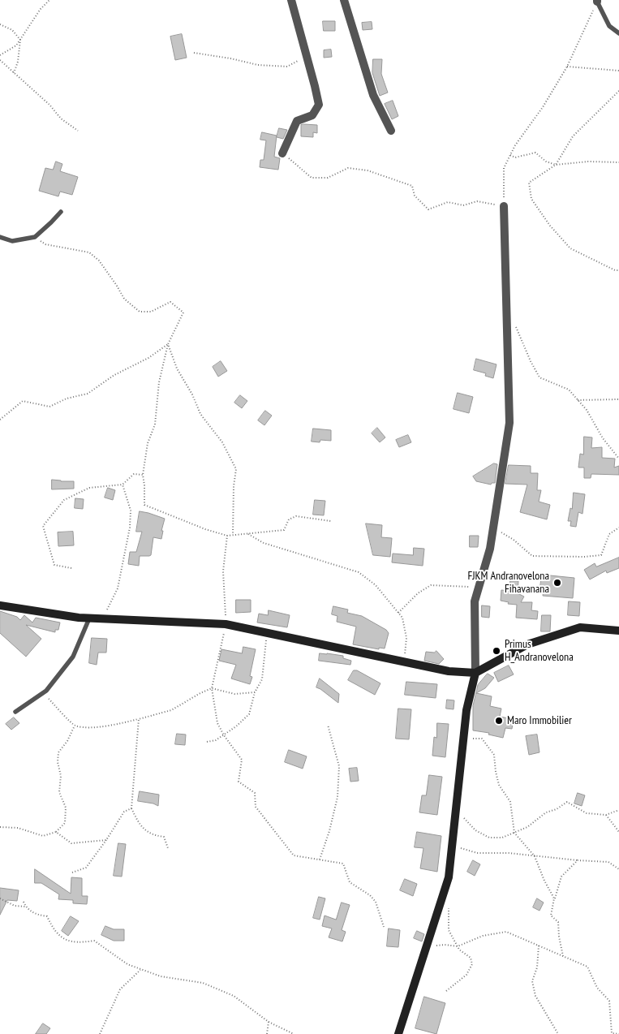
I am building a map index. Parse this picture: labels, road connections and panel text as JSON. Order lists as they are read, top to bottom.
{
  "places": ["FJKM Andranovelona Fihavanana", "Primus H_Andranovelona", "Maro Immobilier"]
}
